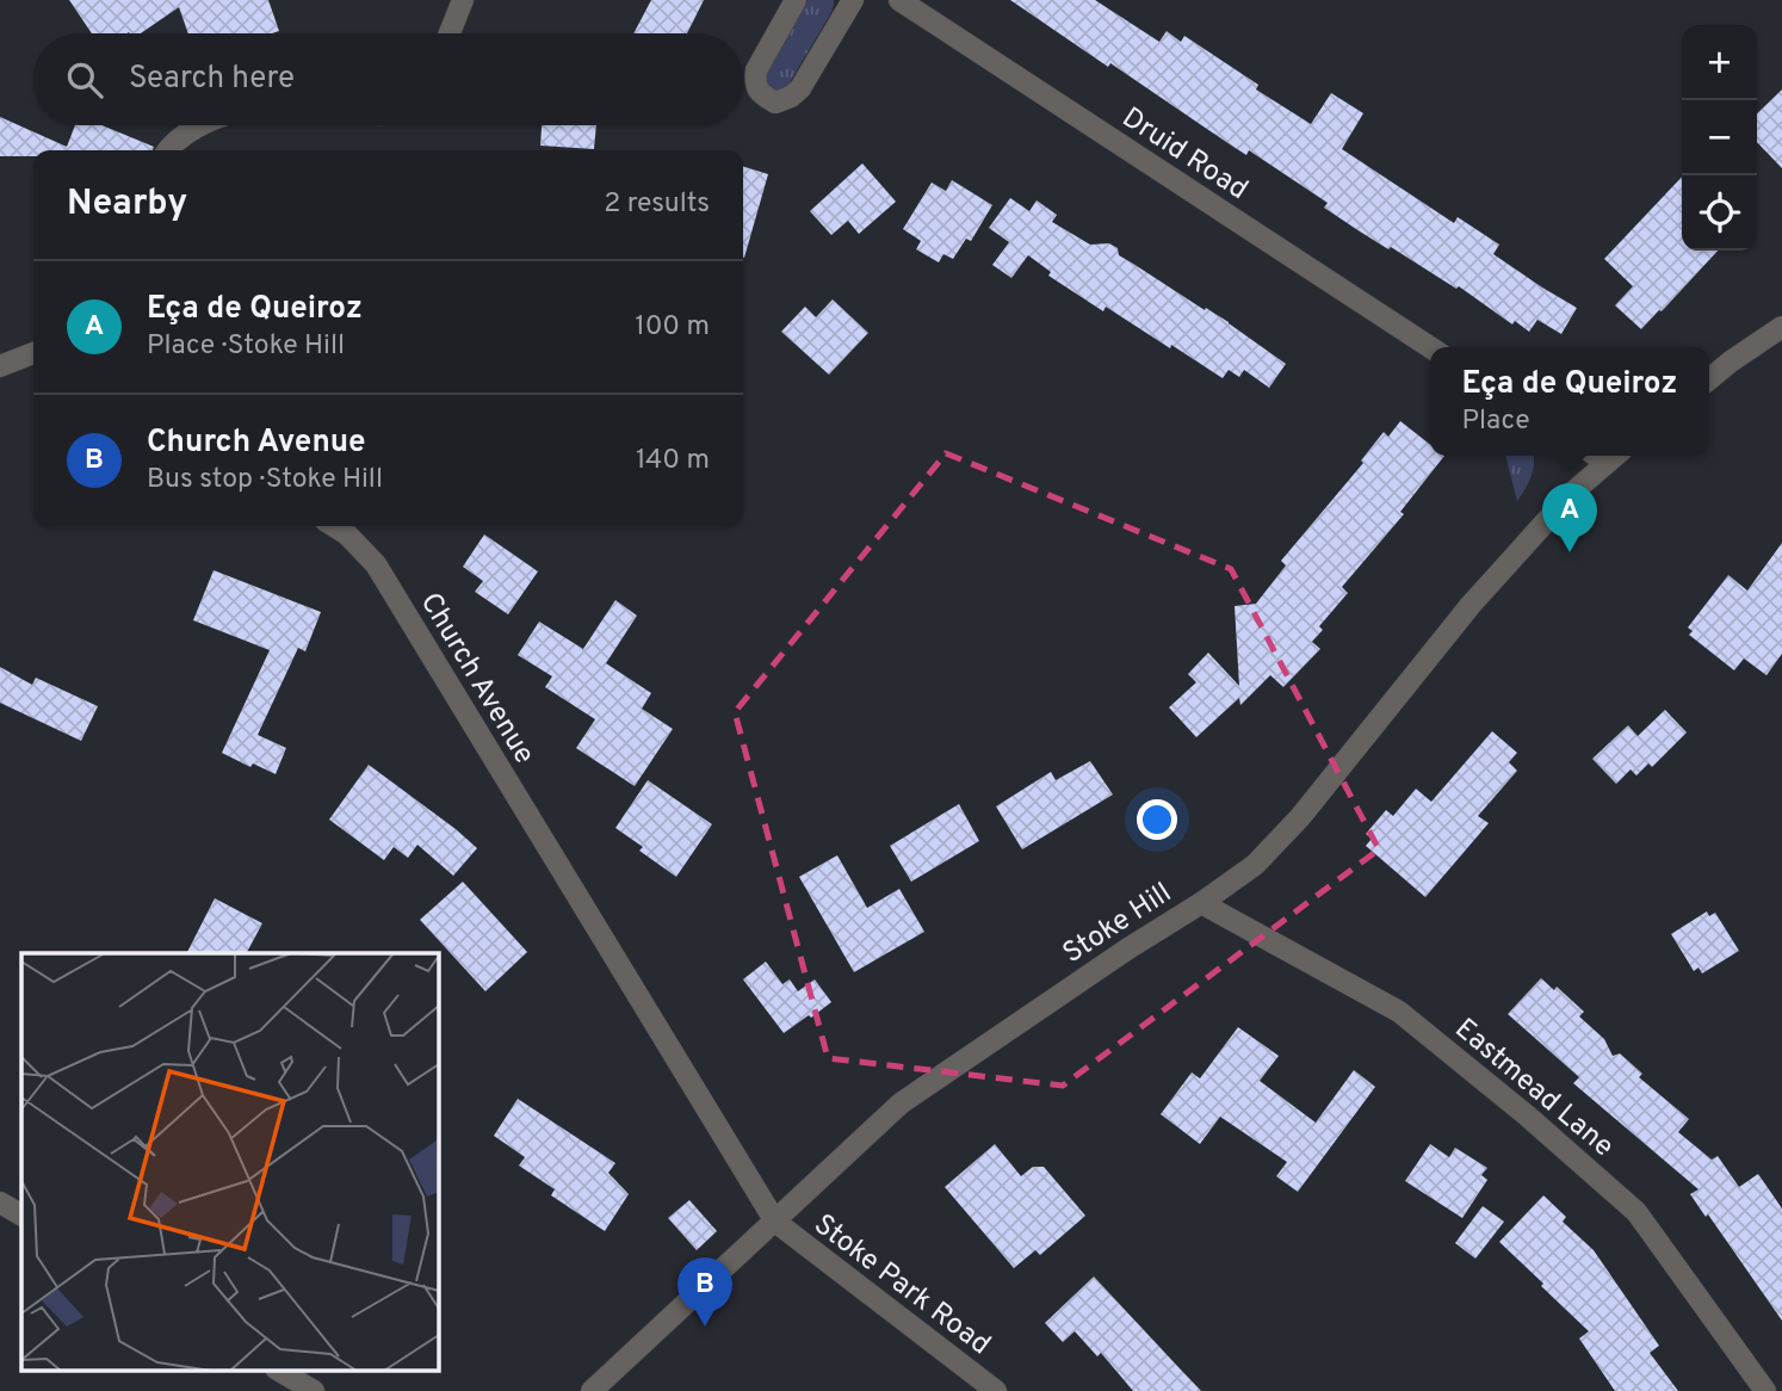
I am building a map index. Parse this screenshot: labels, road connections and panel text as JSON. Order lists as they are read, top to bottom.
{
  "streets": {
    "street": [
      "Druid Road",
      "Church Avenue",
      "Stoke Hill",
      "Eastmead Lane",
      "Stoke Park Road"
    ]
  },
  "crossings": [
    ["Church Avenue", "Stoke Hill"],
    ["Church Avenue", "Stoke Park Road"],
    ["Stoke Hill", "Eastmead Lane"],
    ["Stoke Hill", "Stoke Park Road"]
  ],
  "page": {
    "map_buttons": ["+", "−"],
    "search": "Search here",
    "heading": ["Nearby", "2 results"],
    "list": [
      {
        "mark": "A",
        "name": "Eça de Queiroz",
        "note": "Place · Stoke Hill",
        "value": "100 m"
      },
      {
        "mark": "B",
        "name": "Church Avenue",
        "note": "Bus stop · Stoke Hill",
        "value": "140 m"
      }
    ],
    "popup": ["Eça de Queiroz", "Place"],
    "pins": ["A", "B"]
  }
}
